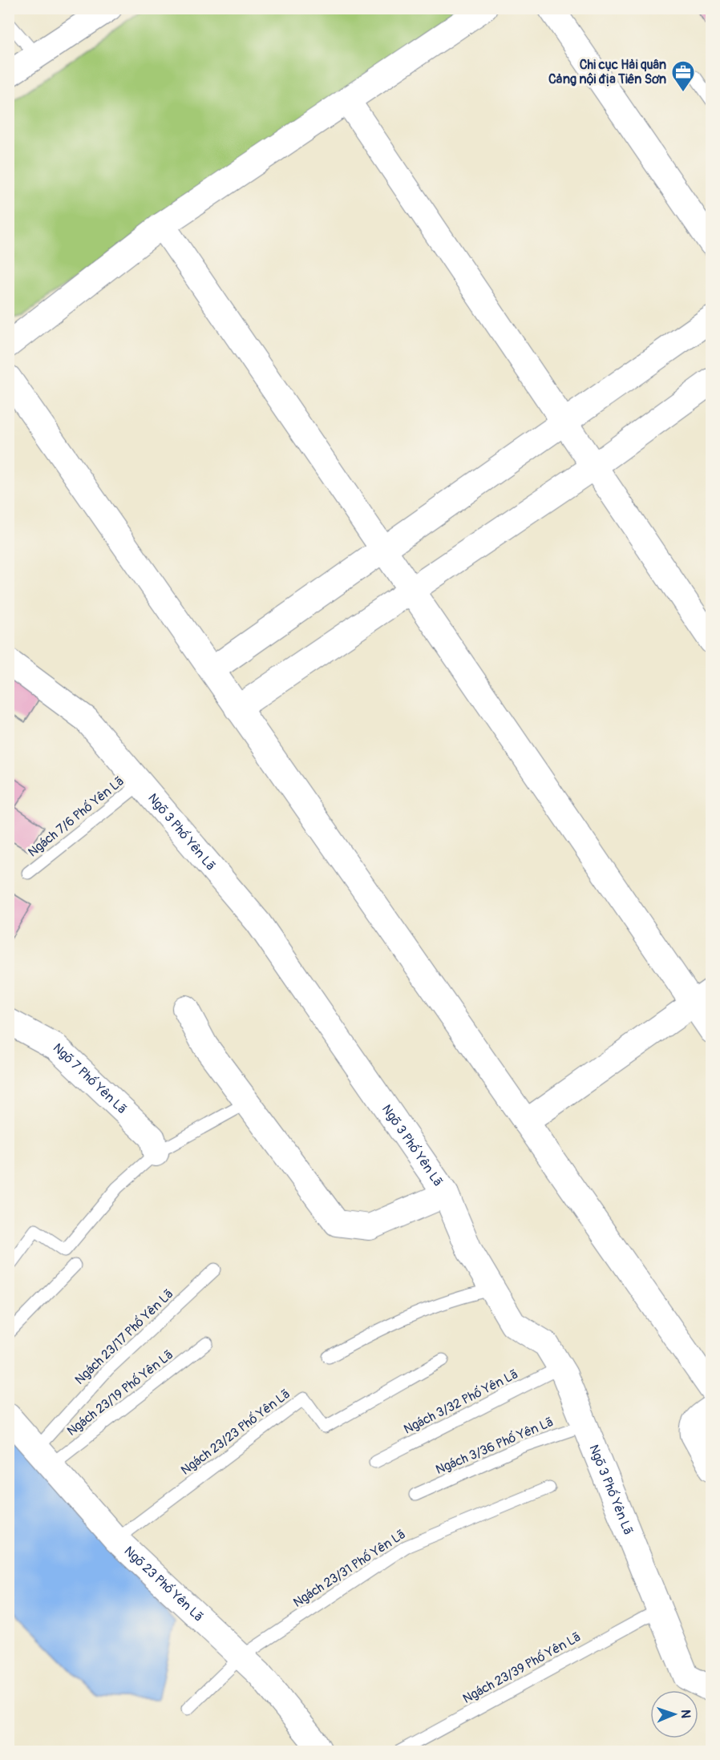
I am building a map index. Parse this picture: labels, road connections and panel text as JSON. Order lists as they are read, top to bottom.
{
  "streets": {
    "street": ["Ngõ 3 Phố Yên Lã", "Ngõ 7 Phố Yên Lã", "Ngõ 23 Phố Yên Lã"],
    "lane": [
      "Ngách 7/6 Phố Yên Lã",
      "Ngách 23/17 Phố Yên Lã",
      "Ngách 23/19 Phố Yên Lã",
      "Ngách 3/32 Phố Yên Lã",
      "Ngách 23/23 Phố Yên Lã",
      "Ngách 3/36 Phố Yên Lã",
      "Ngách 23/31 Phố Yên Lã",
      "Ngách 23/39 Phố Yên Lã"
    ]
  },
  "crossings": [
    ["Ngách 7/6 Phố Yên Lã", "Ngõ 3 Phố Yên Lã"],
    ["Ngõ 3 Phố Yên Lã", "Ngách 3/32 Phố Yên Lã"],
    ["Ngõ 3 Phố Yên Lã", "Ngách 3/36 Phố Yên Lã"],
    ["Ngõ 3 Phố Yên Lã", "Ngách 23/39 Phố Yên Lã"],
    ["Ngách 23/17 Phố Yên Lã", "Ngách 23/19 Phố Yên Lã"],
    ["Ngách 23/17 Phố Yên Lã", "Ngõ 23 Phố Yên Lã"],
    ["Ngách 23/19 Phố Yên Lã", "Ngõ 23 Phố Yên Lã"],
    ["Ngách 23/23 Phố Yên Lã", "Ngõ 23 Phố Yên Lã"],
    ["Ngách 23/31 Phố Yên Lã", "Ngõ 23 Phố Yên Lã"]
  ],
  "places": {
    "office": ["Chi cục Hải quân Cảng nội địa Tiên Sơn"]
  },
  "north": "right"
}
